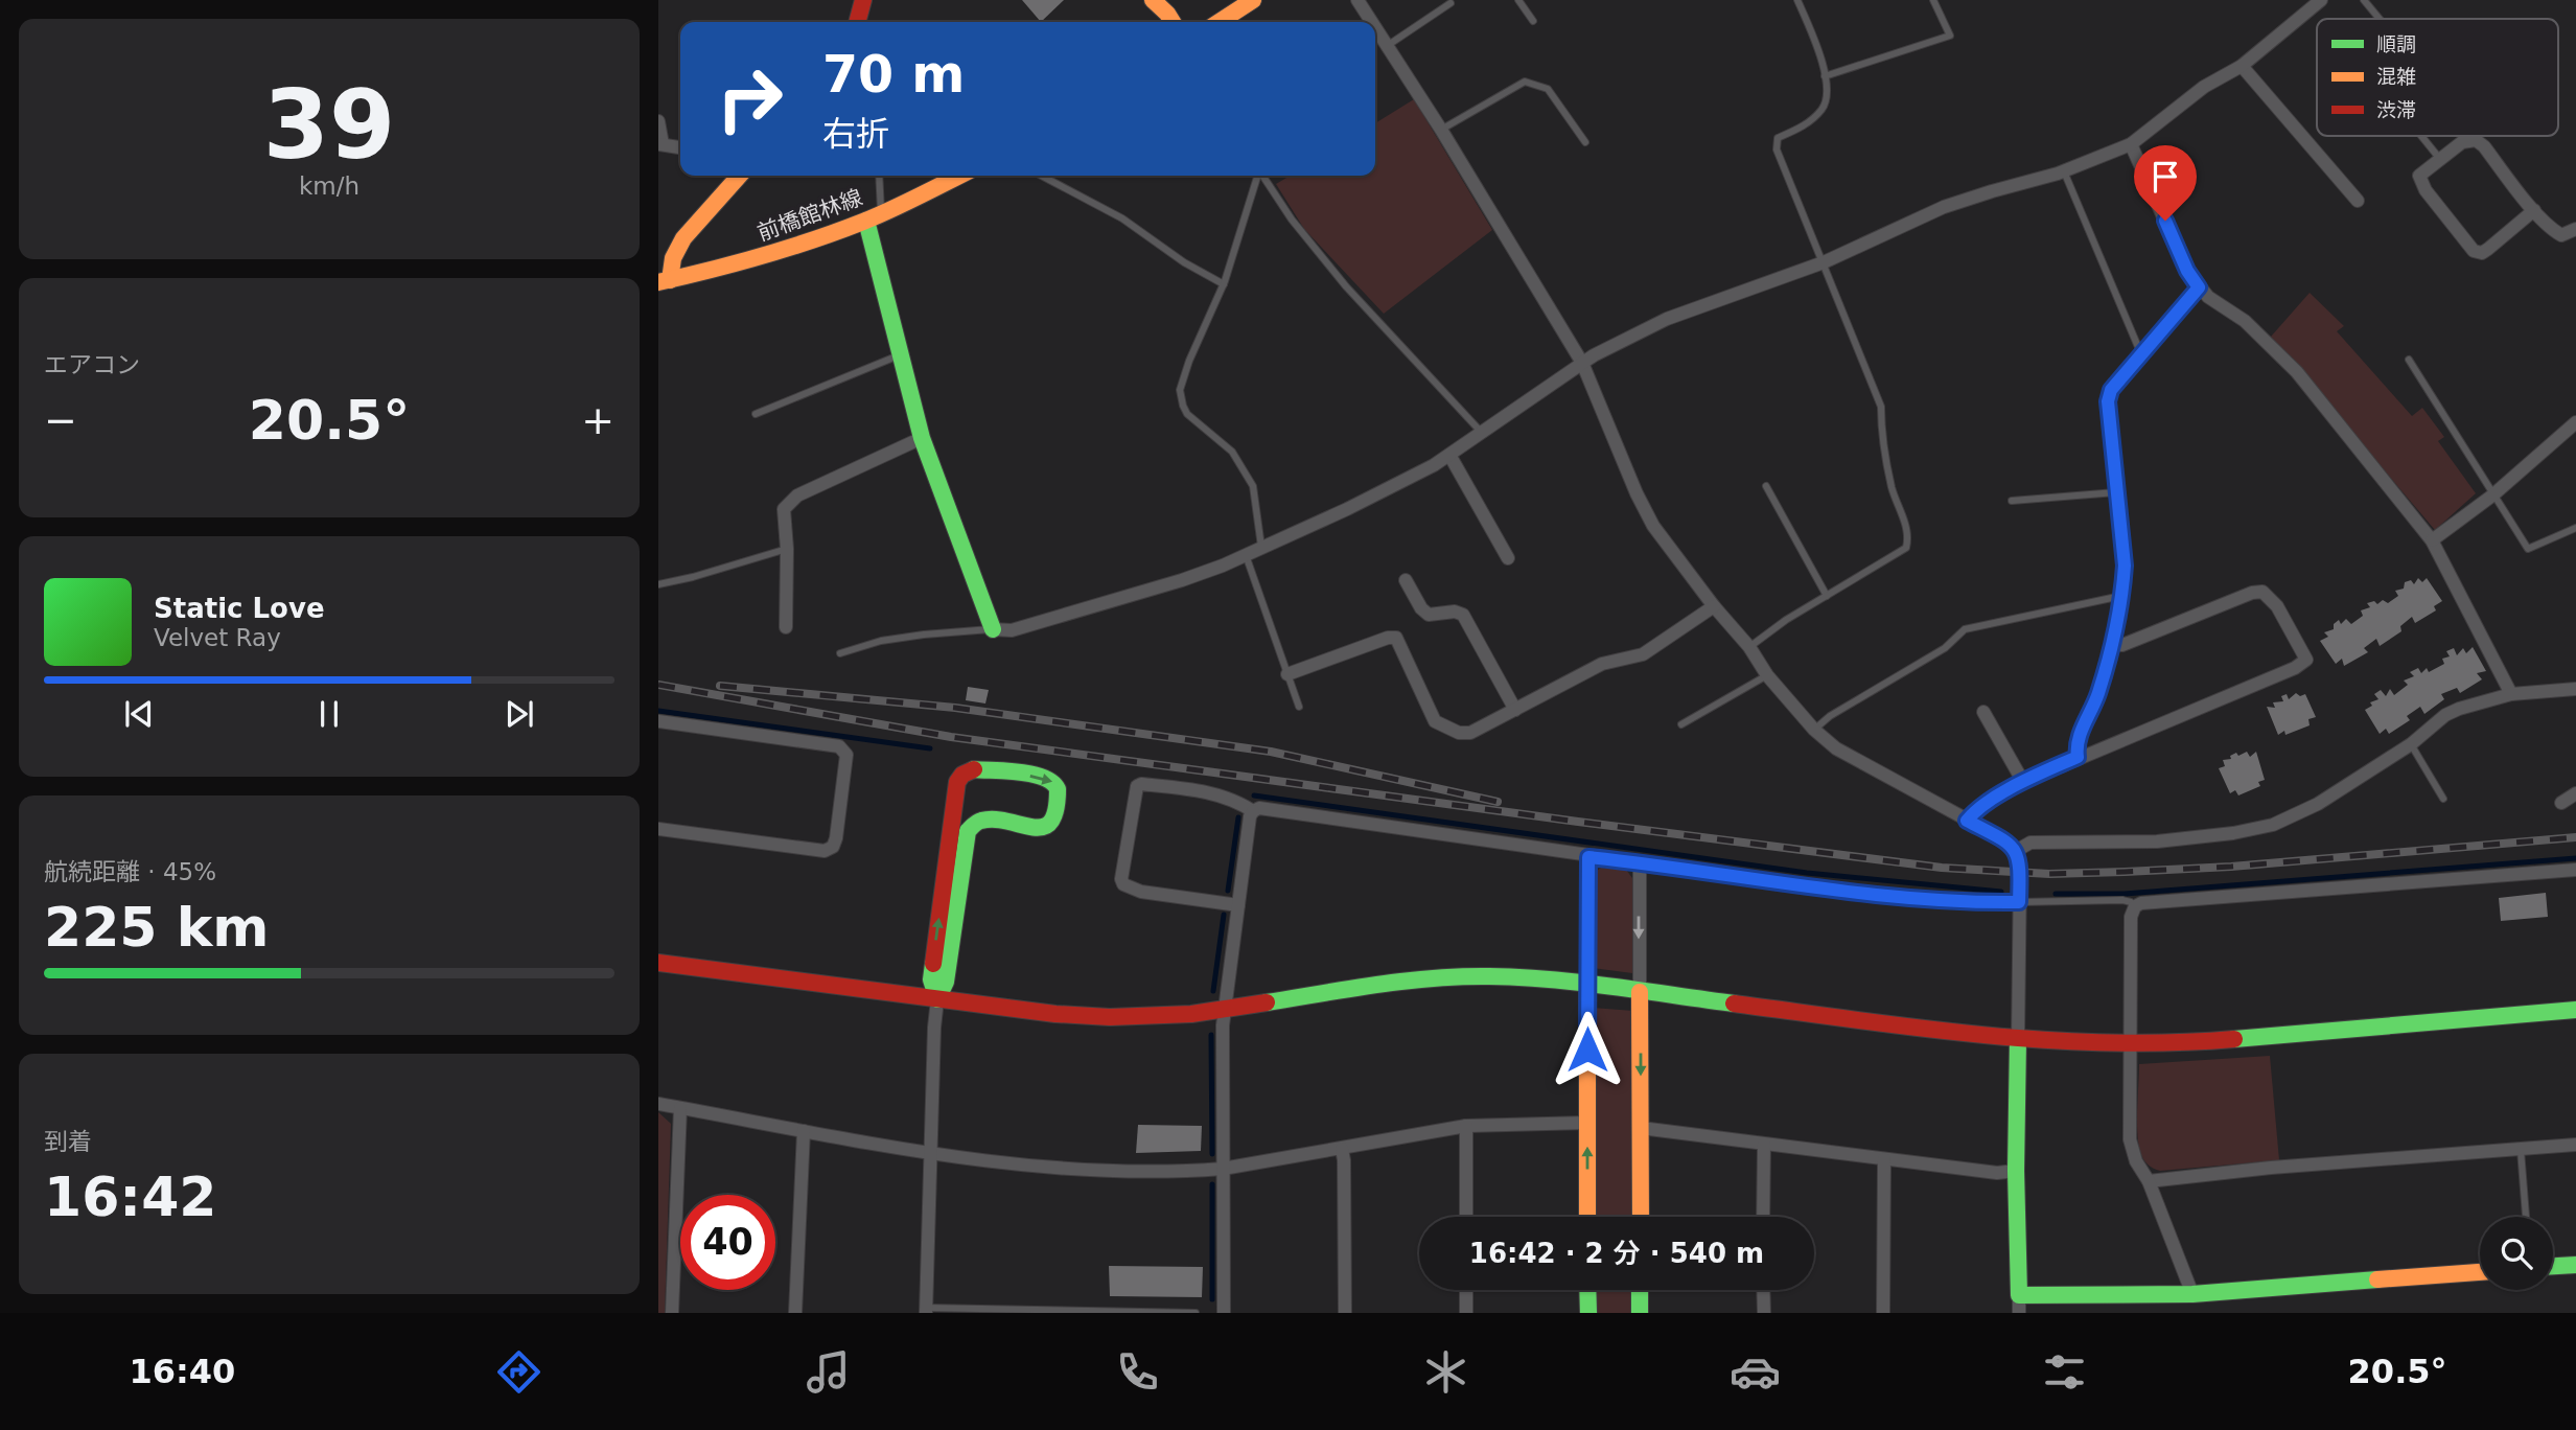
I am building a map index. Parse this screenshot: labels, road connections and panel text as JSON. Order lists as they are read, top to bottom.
{
  "streets": {
    "street": ["前橋館林線"]
  },
  "legend": ["順調", "混雑", "渋滞"],
  "page": {
    "tile": [
      ["39", "km/h"],
      "エアコン",
      ["航続距離 · 45%", "225 km"],
      ["到着", "16:42"]
    ],
    "turn": ["70 m", "右折"],
    "heat": ["−", "20.5°", "+"],
    "song": ["Static Love", "Velvet Ray"],
    "limit": "40",
    "trip": "16:42 · 2 分 · 540 m",
    "tabs": ["16:40", "20.5°"]
  }
}
